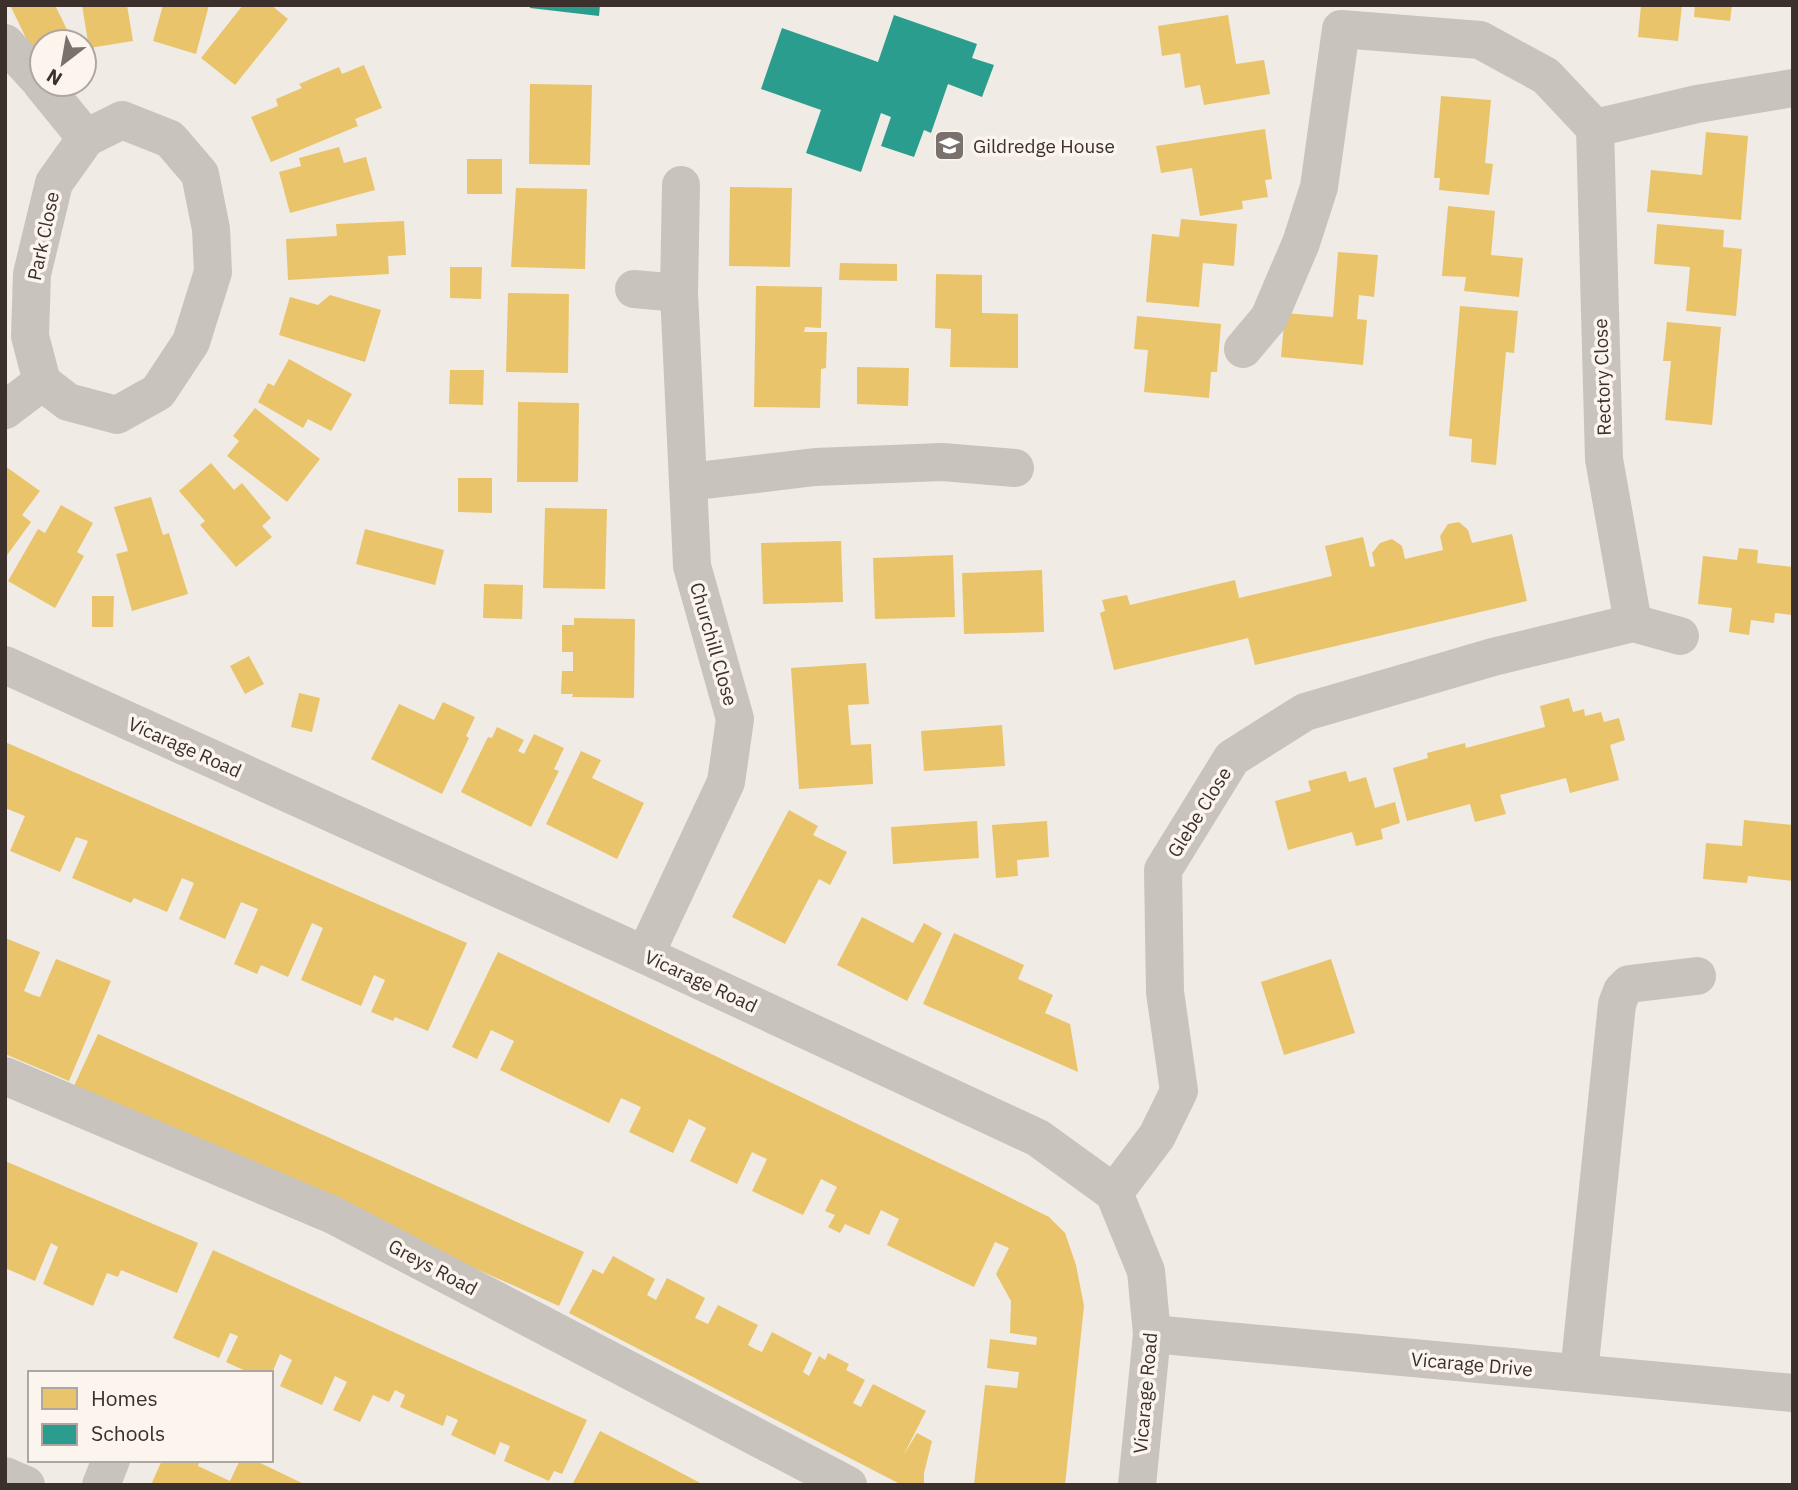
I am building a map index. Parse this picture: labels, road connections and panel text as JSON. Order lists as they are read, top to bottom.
{
  "streets": {
    "street": [
      "Park Close",
      "Rectory Close",
      "Churchill Close",
      "Vicarage Road",
      "Glebe Close",
      "Greys Road",
      "Vicarage Drive"
    ]
  },
  "crossings": [
    ["Rectory Close", "Glebe Close"],
    ["Churchill Close", "Vicarage Road"],
    ["Vicarage Road", "Glebe Close"],
    ["Vicarage Road", "Vicarage Drive"]
  ],
  "places": {
    "school or university": ["Gildredge House"]
  },
  "legend": ["Homes", "Schools"],
  "north": "bottom left"
}
